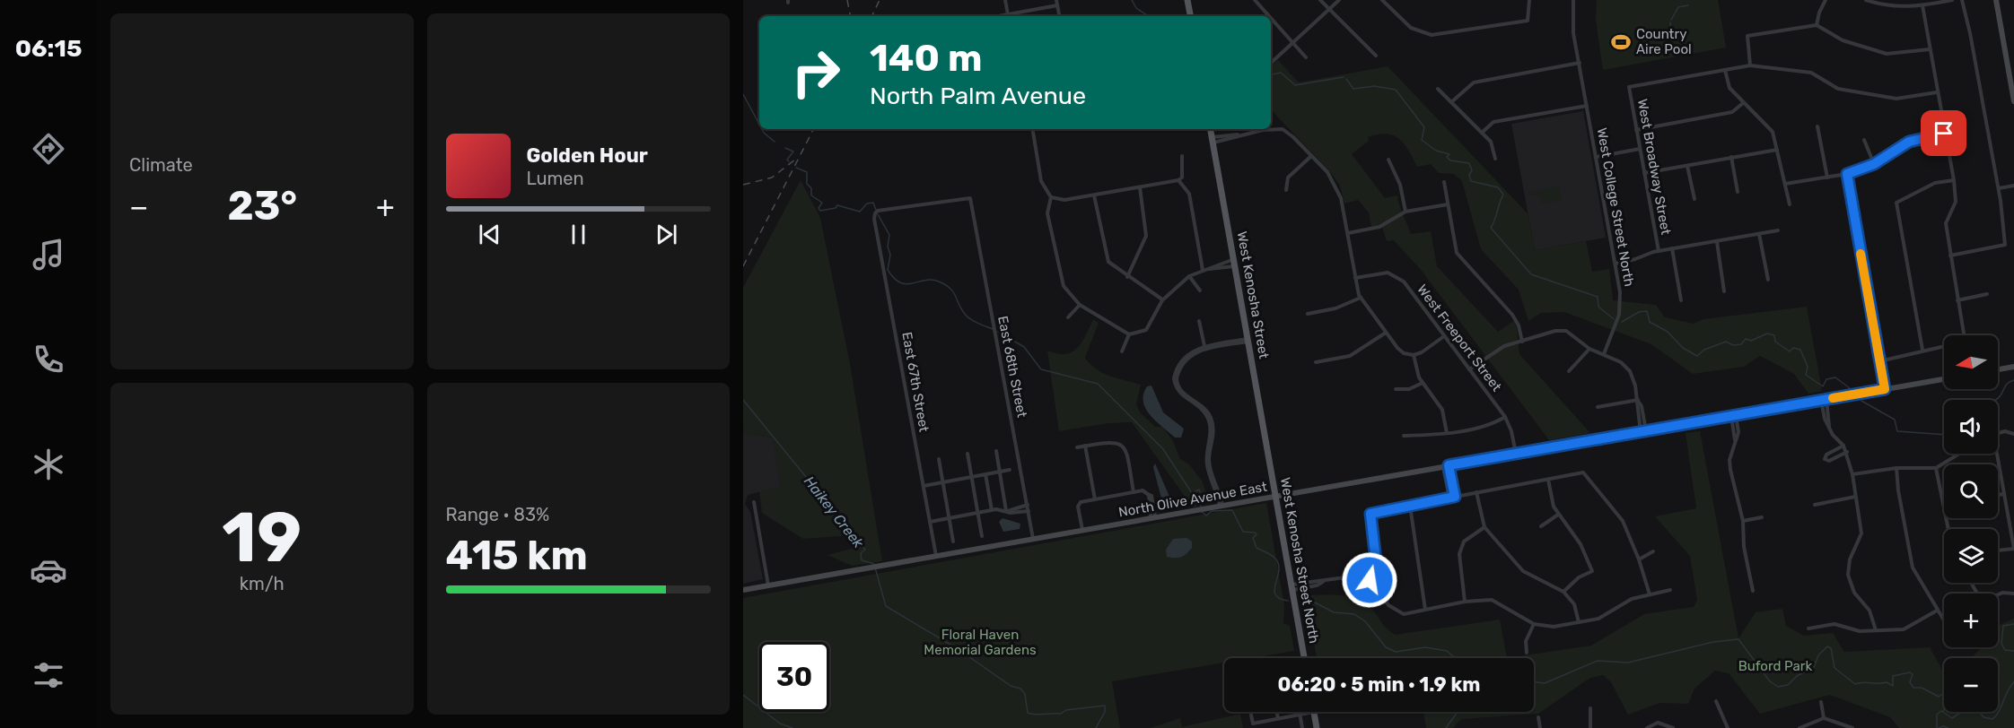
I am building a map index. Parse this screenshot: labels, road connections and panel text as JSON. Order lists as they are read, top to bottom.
{
  "streets": {
    "main road": ["West Kenosha Street", "West Kenosha Street North"],
    "street": [
      "West Broadway Street",
      "West College Street North",
      "West Freeport Street",
      "East 68th Street",
      "East 67th Street",
      "North Olive Avenue East"
    ]
  },
  "crossings": [
    ["West Kenosha Street", "West Kenosha Street North"],
    ["West Freeport Street", "North Olive Avenue East"],
    ["East 68th Street", "East 67th Street"],
    ["East 68th Street", "North Olive Avenue East"],
    ["East 67th Street", "North Olive Avenue East"],
    ["North Olive Avenue East", "West Kenosha Street North"]
  ],
  "water": ["Haikey Creek"],
  "parks": ["Floral Haven Memorial Gardens", "Buford Park"],
  "places": {
    "sports": ["Country Aire Pool"]
  },
  "north": "left",
  "page": {
    "tabs": "06:15",
    "tile": [
      "Climate",
      ["19", "km/h"],
      ["Range · 83%", "415 km"]
    ],
    "turn": ["140 m", "North Palm Avenue"],
    "song": ["Golden Hour", "Lumen"],
    "heat": ["−", "23°", "+"],
    "map_buttons": ["+", "−"],
    "limit": "30",
    "trip": "06:20 · 5 min · 1.9 km"
  }
}
